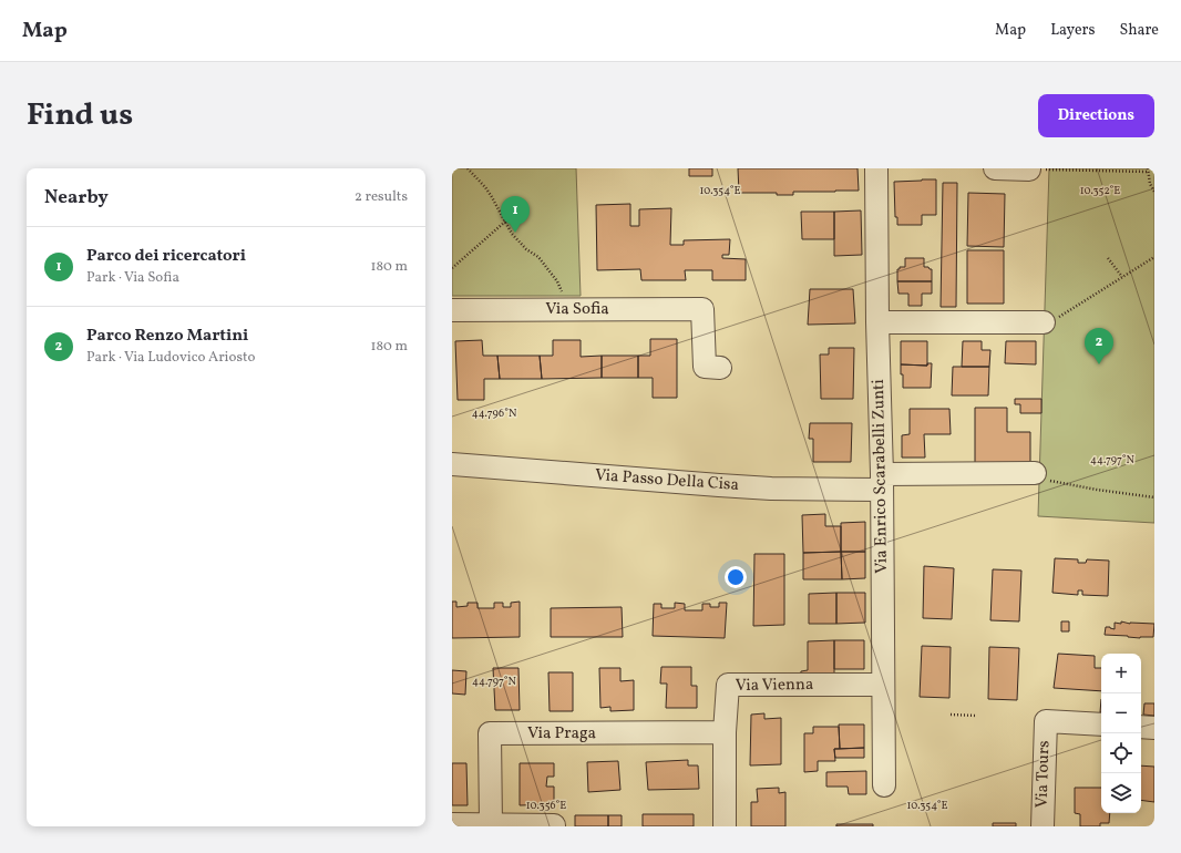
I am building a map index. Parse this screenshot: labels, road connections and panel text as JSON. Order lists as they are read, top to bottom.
{
  "streets": {
    "street": [
      "Via Sofia",
      "Via Enrico Scarabelli Zunti",
      "Via Passo Della Cisa",
      "Via Vienna",
      "Via Praga",
      "Via Tours"
    ]
  },
  "crossings": [
    ["Via Enrico Scarabelli Zunti", "Via Passo Della Cisa"],
    ["Via Enrico Scarabelli Zunti", "Via Vienna"],
    ["Via Vienna", "Via Praga"]
  ],
  "page": {
    "header": "Map",
    "nav": ["Map", "Layers", "Share"],
    "title": "Find us",
    "buttons": "Directions",
    "heading": ["Nearby", "2 results"],
    "pins": ["1", "2"],
    "list": [
      {
        "mark": "1",
        "name": "Parco dei ricercatori",
        "note": "Park · Via Sofia",
        "value": "180 m"
      },
      {
        "mark": "2",
        "name": "Parco Renzo Martini",
        "note": "Park · Via Ludovico Ariosto",
        "value": "180 m"
      }
    ],
    "map_buttons": ["+", "−"]
  },
  "coordinates": [
    "10.354°E",
    "10.352°E",
    "44.796°N",
    "44.797°N",
    "10.356°E"
  ]
}
